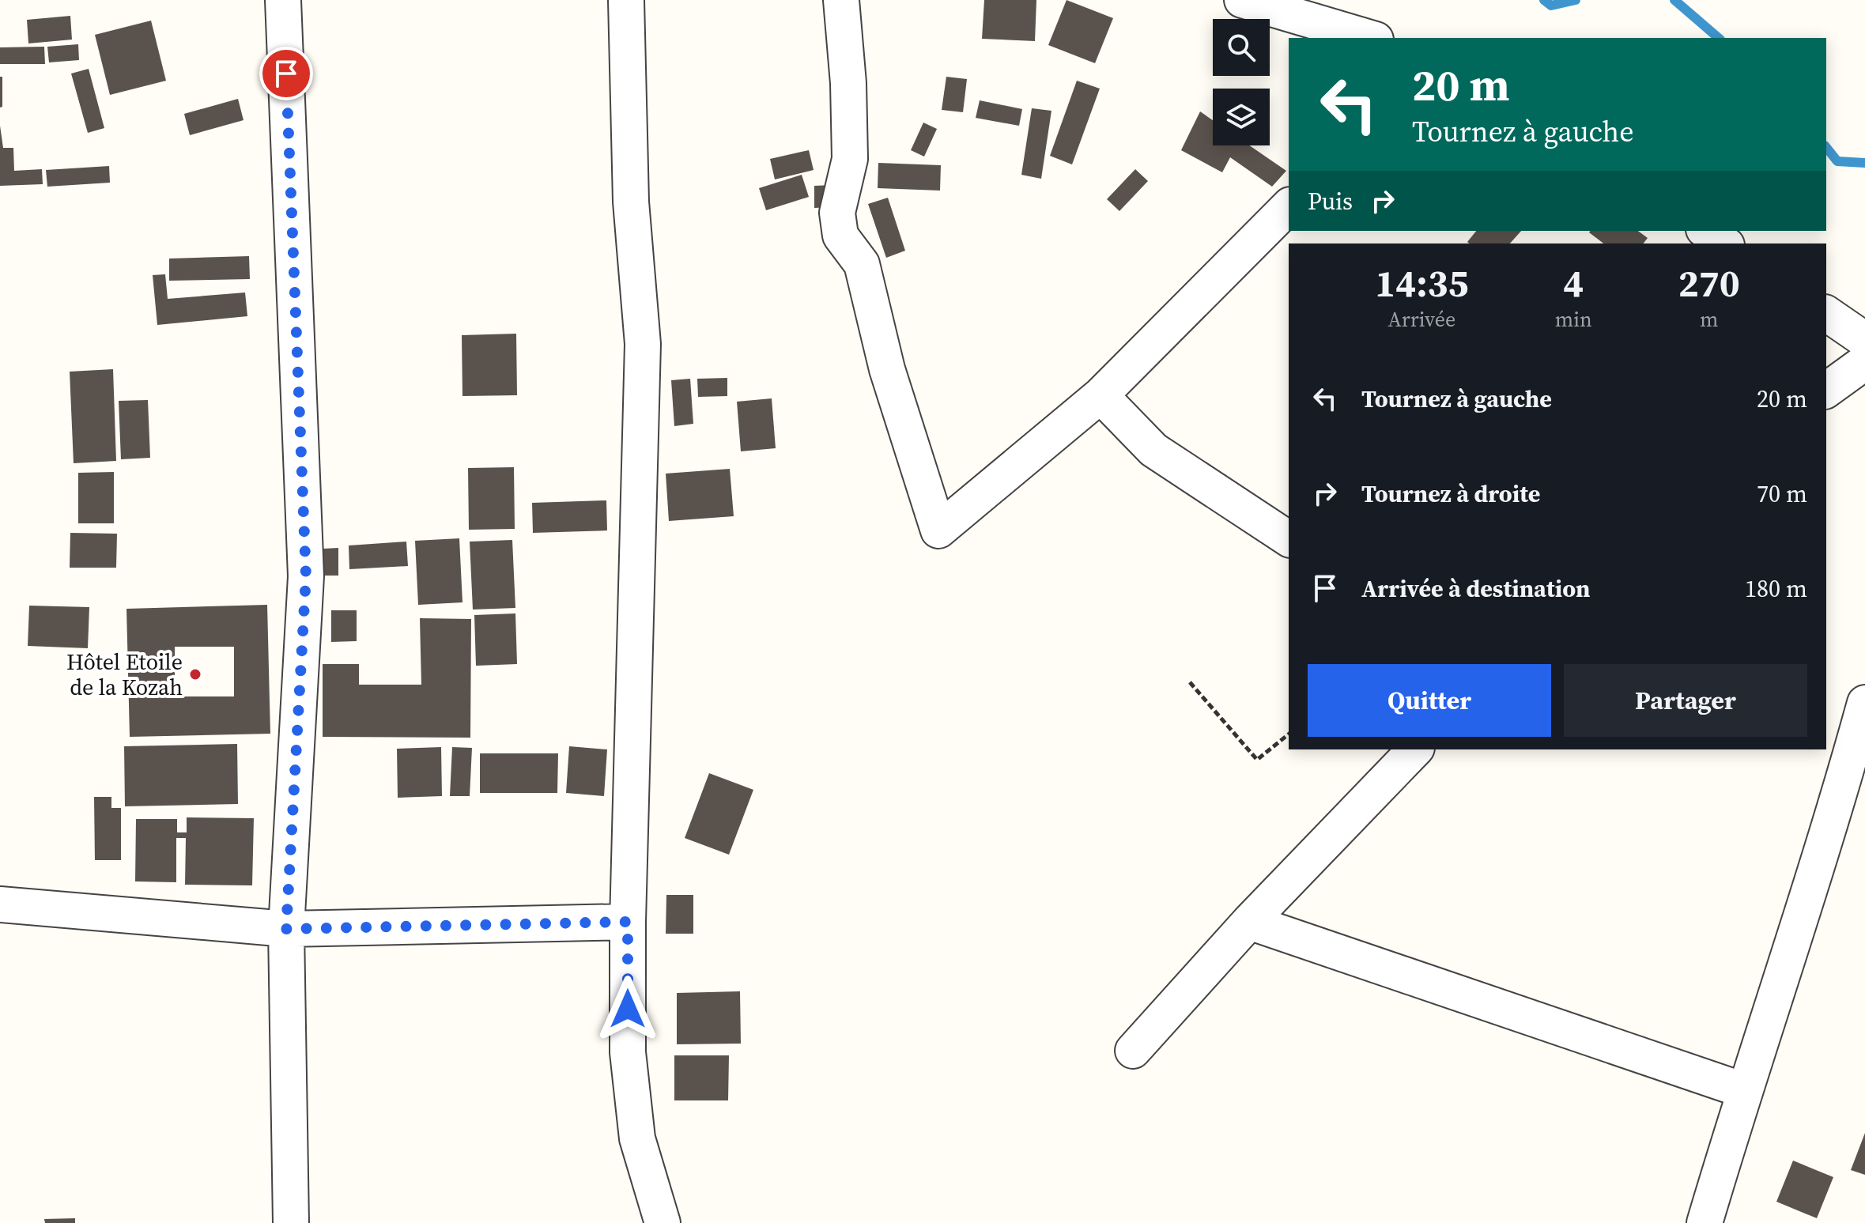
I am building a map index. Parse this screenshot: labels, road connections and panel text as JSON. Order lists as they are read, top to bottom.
{
  "places": ["Hôtel Etoile de la Kozah"],
  "page": {
    "turn": ["20 m", "Tournez à gauche"],
    "then": "Puis",
    "eta": [
      "14:35",
      "Arrivée",
      "4",
      "min",
      "270",
      "m"
    ],
    "list": [
      {
        "name": "Tournez à gauche",
        "value": "20 m"
      },
      {
        "name": "Tournez à droite",
        "value": "70 m"
      },
      {
        "name": "Arrivée à destination",
        "value": "180 m"
      }
    ],
    "buttons": ["Quitter", "Partager"]
  }
}
